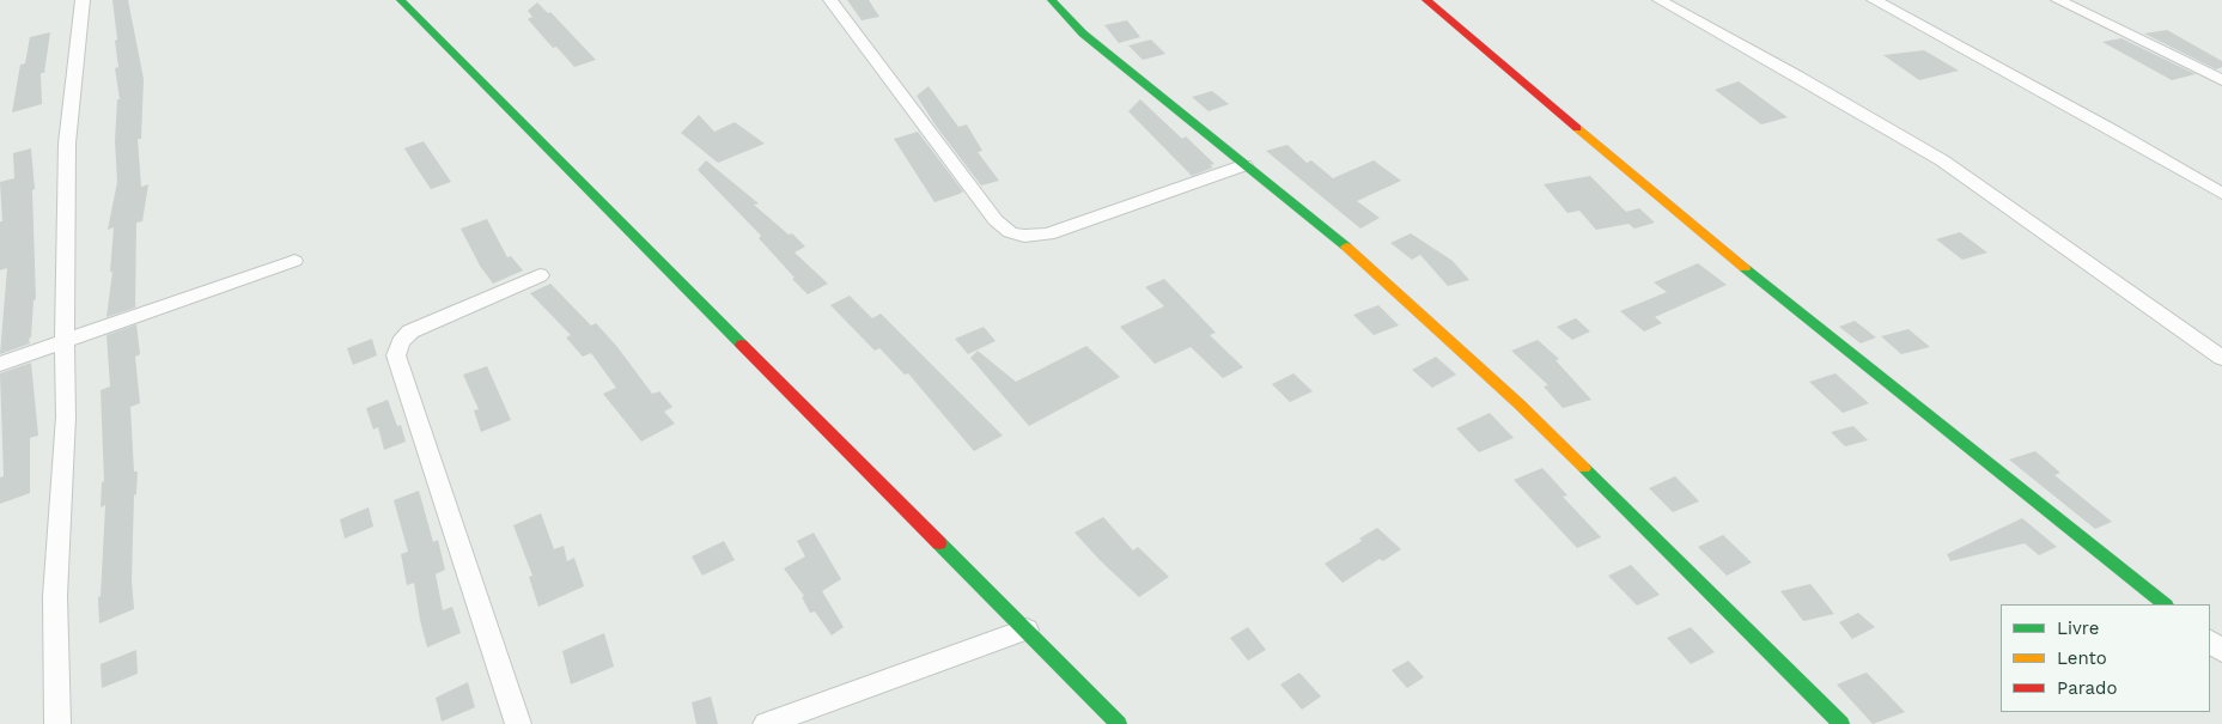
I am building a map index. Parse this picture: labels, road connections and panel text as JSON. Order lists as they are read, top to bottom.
{
  "legend": ["Livre", "Lento", "Parado"]
}
